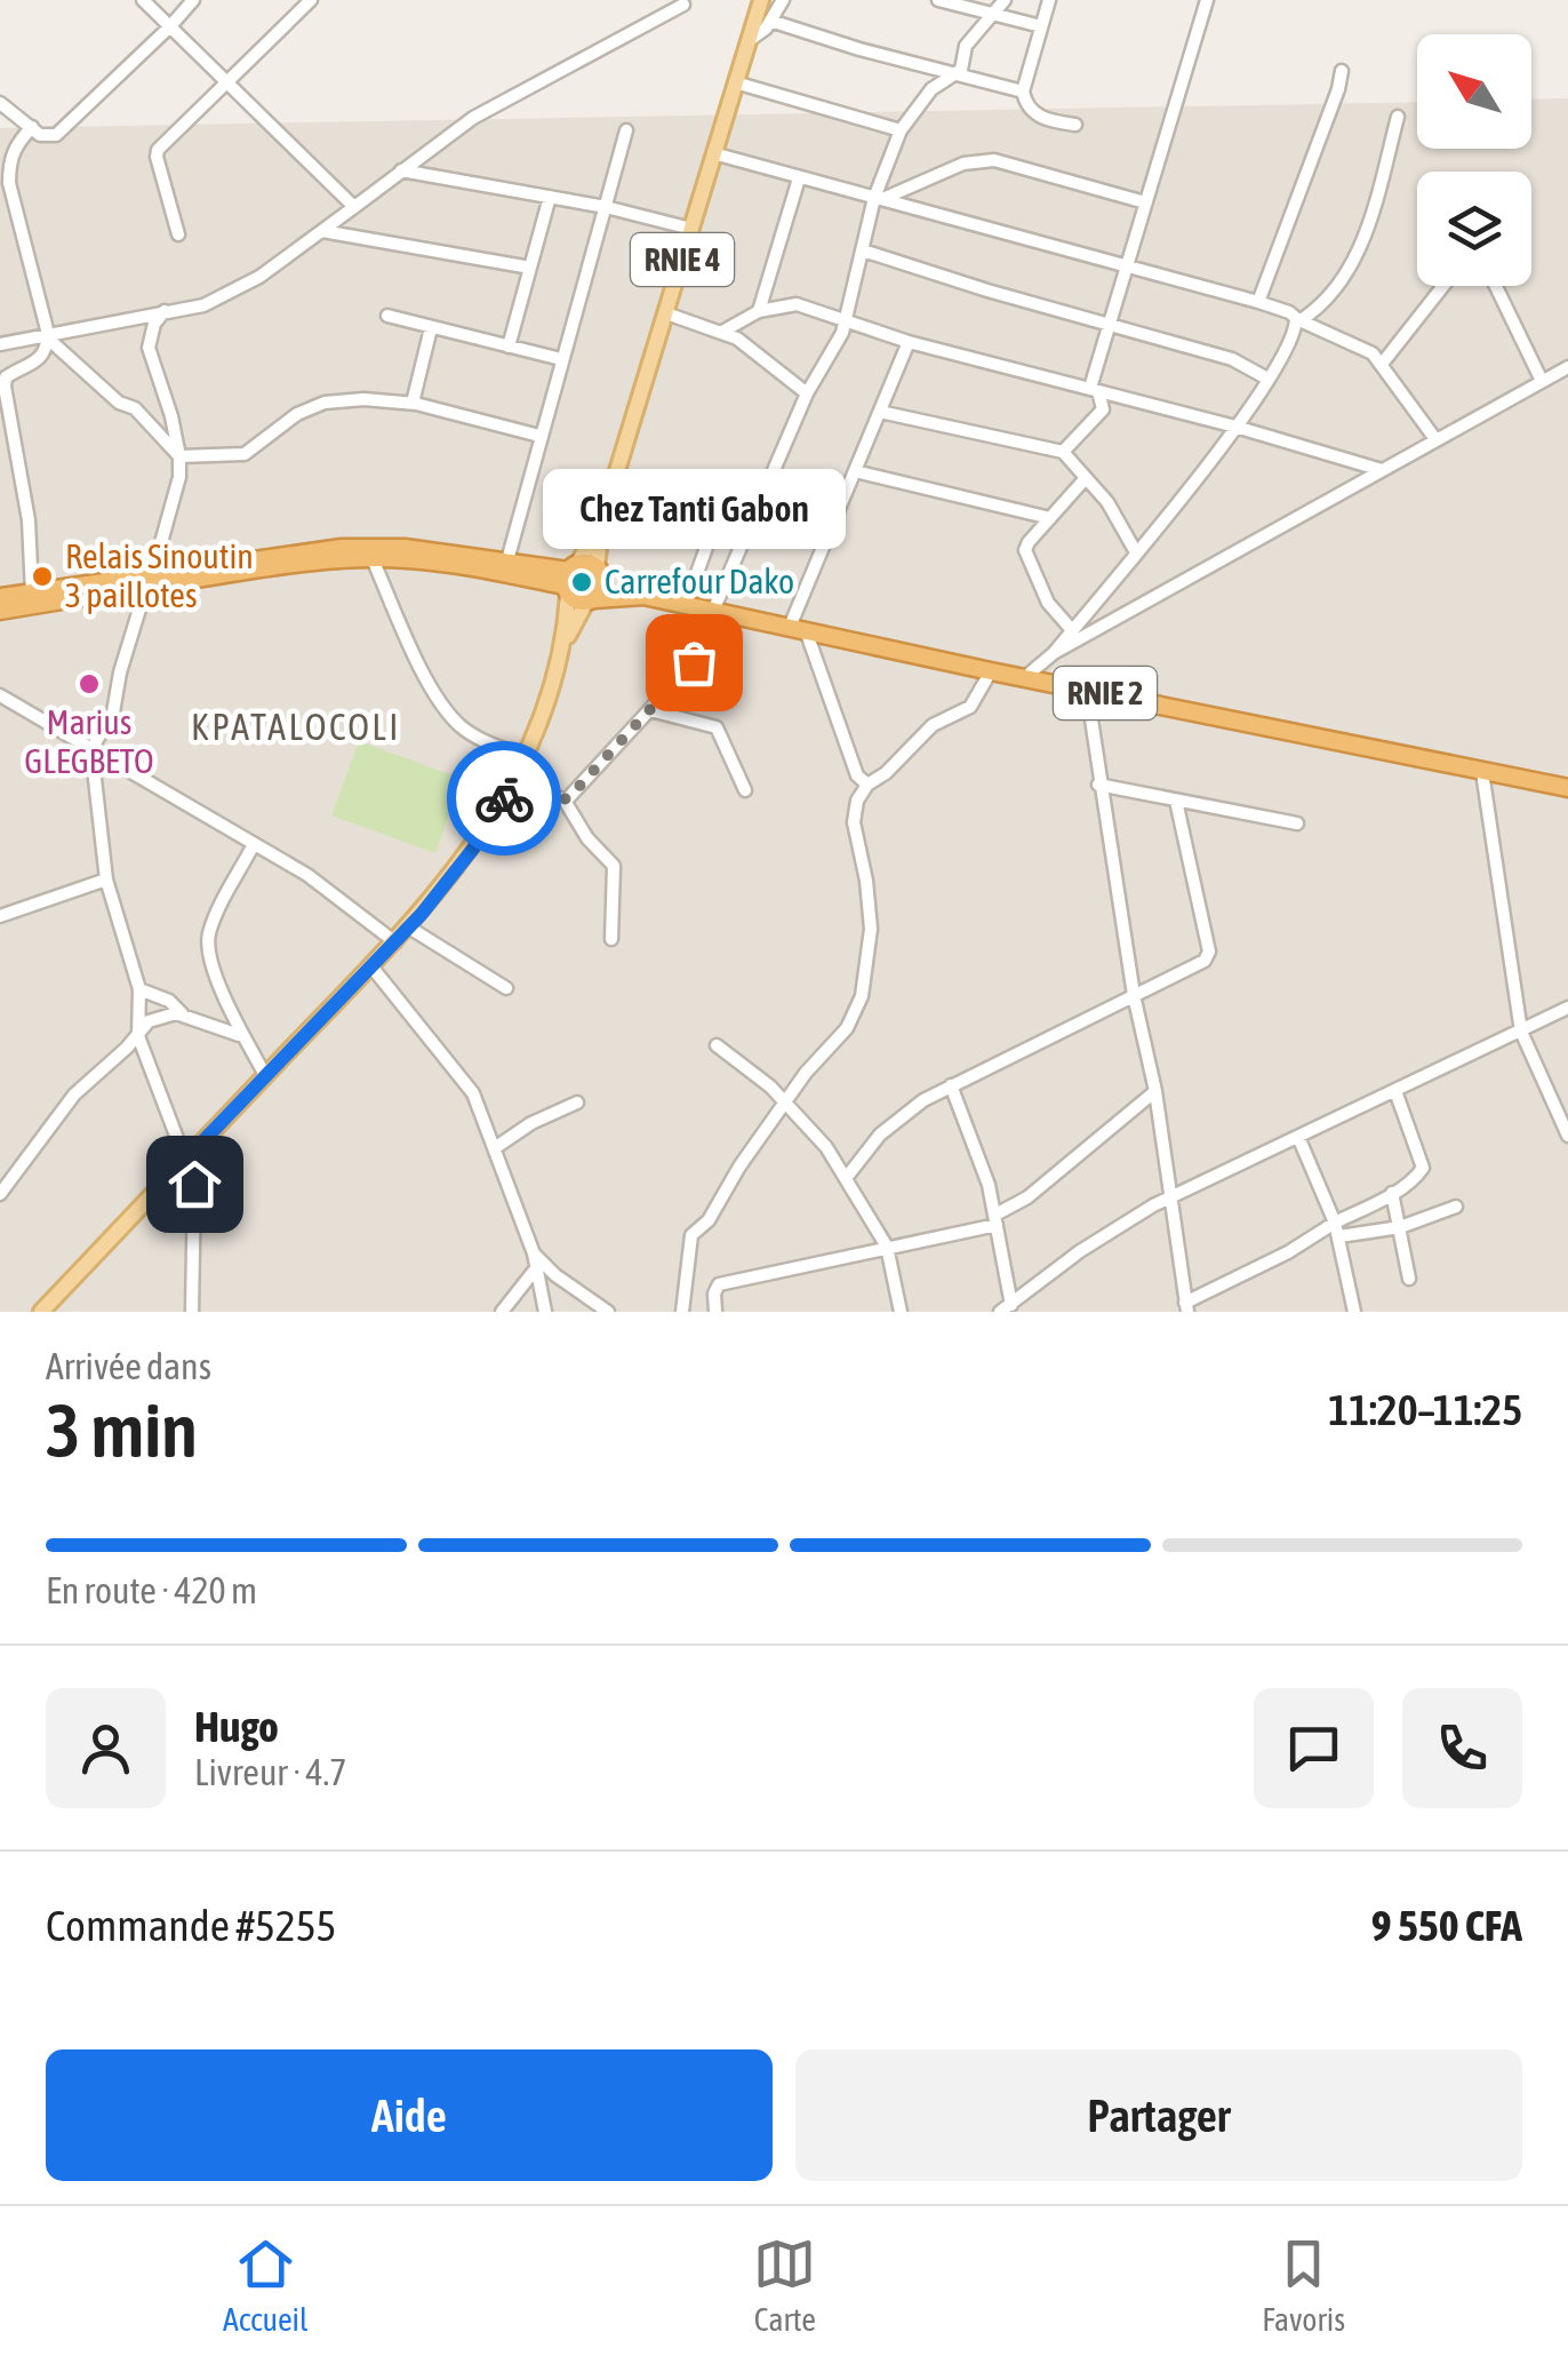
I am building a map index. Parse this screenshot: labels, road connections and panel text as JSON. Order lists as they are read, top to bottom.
{
  "streets": {
    "highway": ["RNIE 2"],
    "main road": ["RNIE 4"]
  },
  "districts": ["KPATALOCOLI"],
  "places": [
    "Relais Sinoutin 3 paillotes",
    "Carrefour Dako",
    "Chez Tanti Gabon",
    "Marius GLEGBETO"
  ],
  "north": "top left",
  "page": {
    "bubble": "Chez Tanti Gabon",
    "heading": ["3 min", "Arrivée dans", "11:20–11:25"],
    "panel": [
      "Hugo",
      "Livreur · 4.7",
      "Commande #5255",
      "9 550 CFA"
    ],
    "bar": "En route · 420 m",
    "buttons": ["Aide", "Partager"],
    "tabs": ["Accueil", "Carte", "Favoris"]
  }
}
